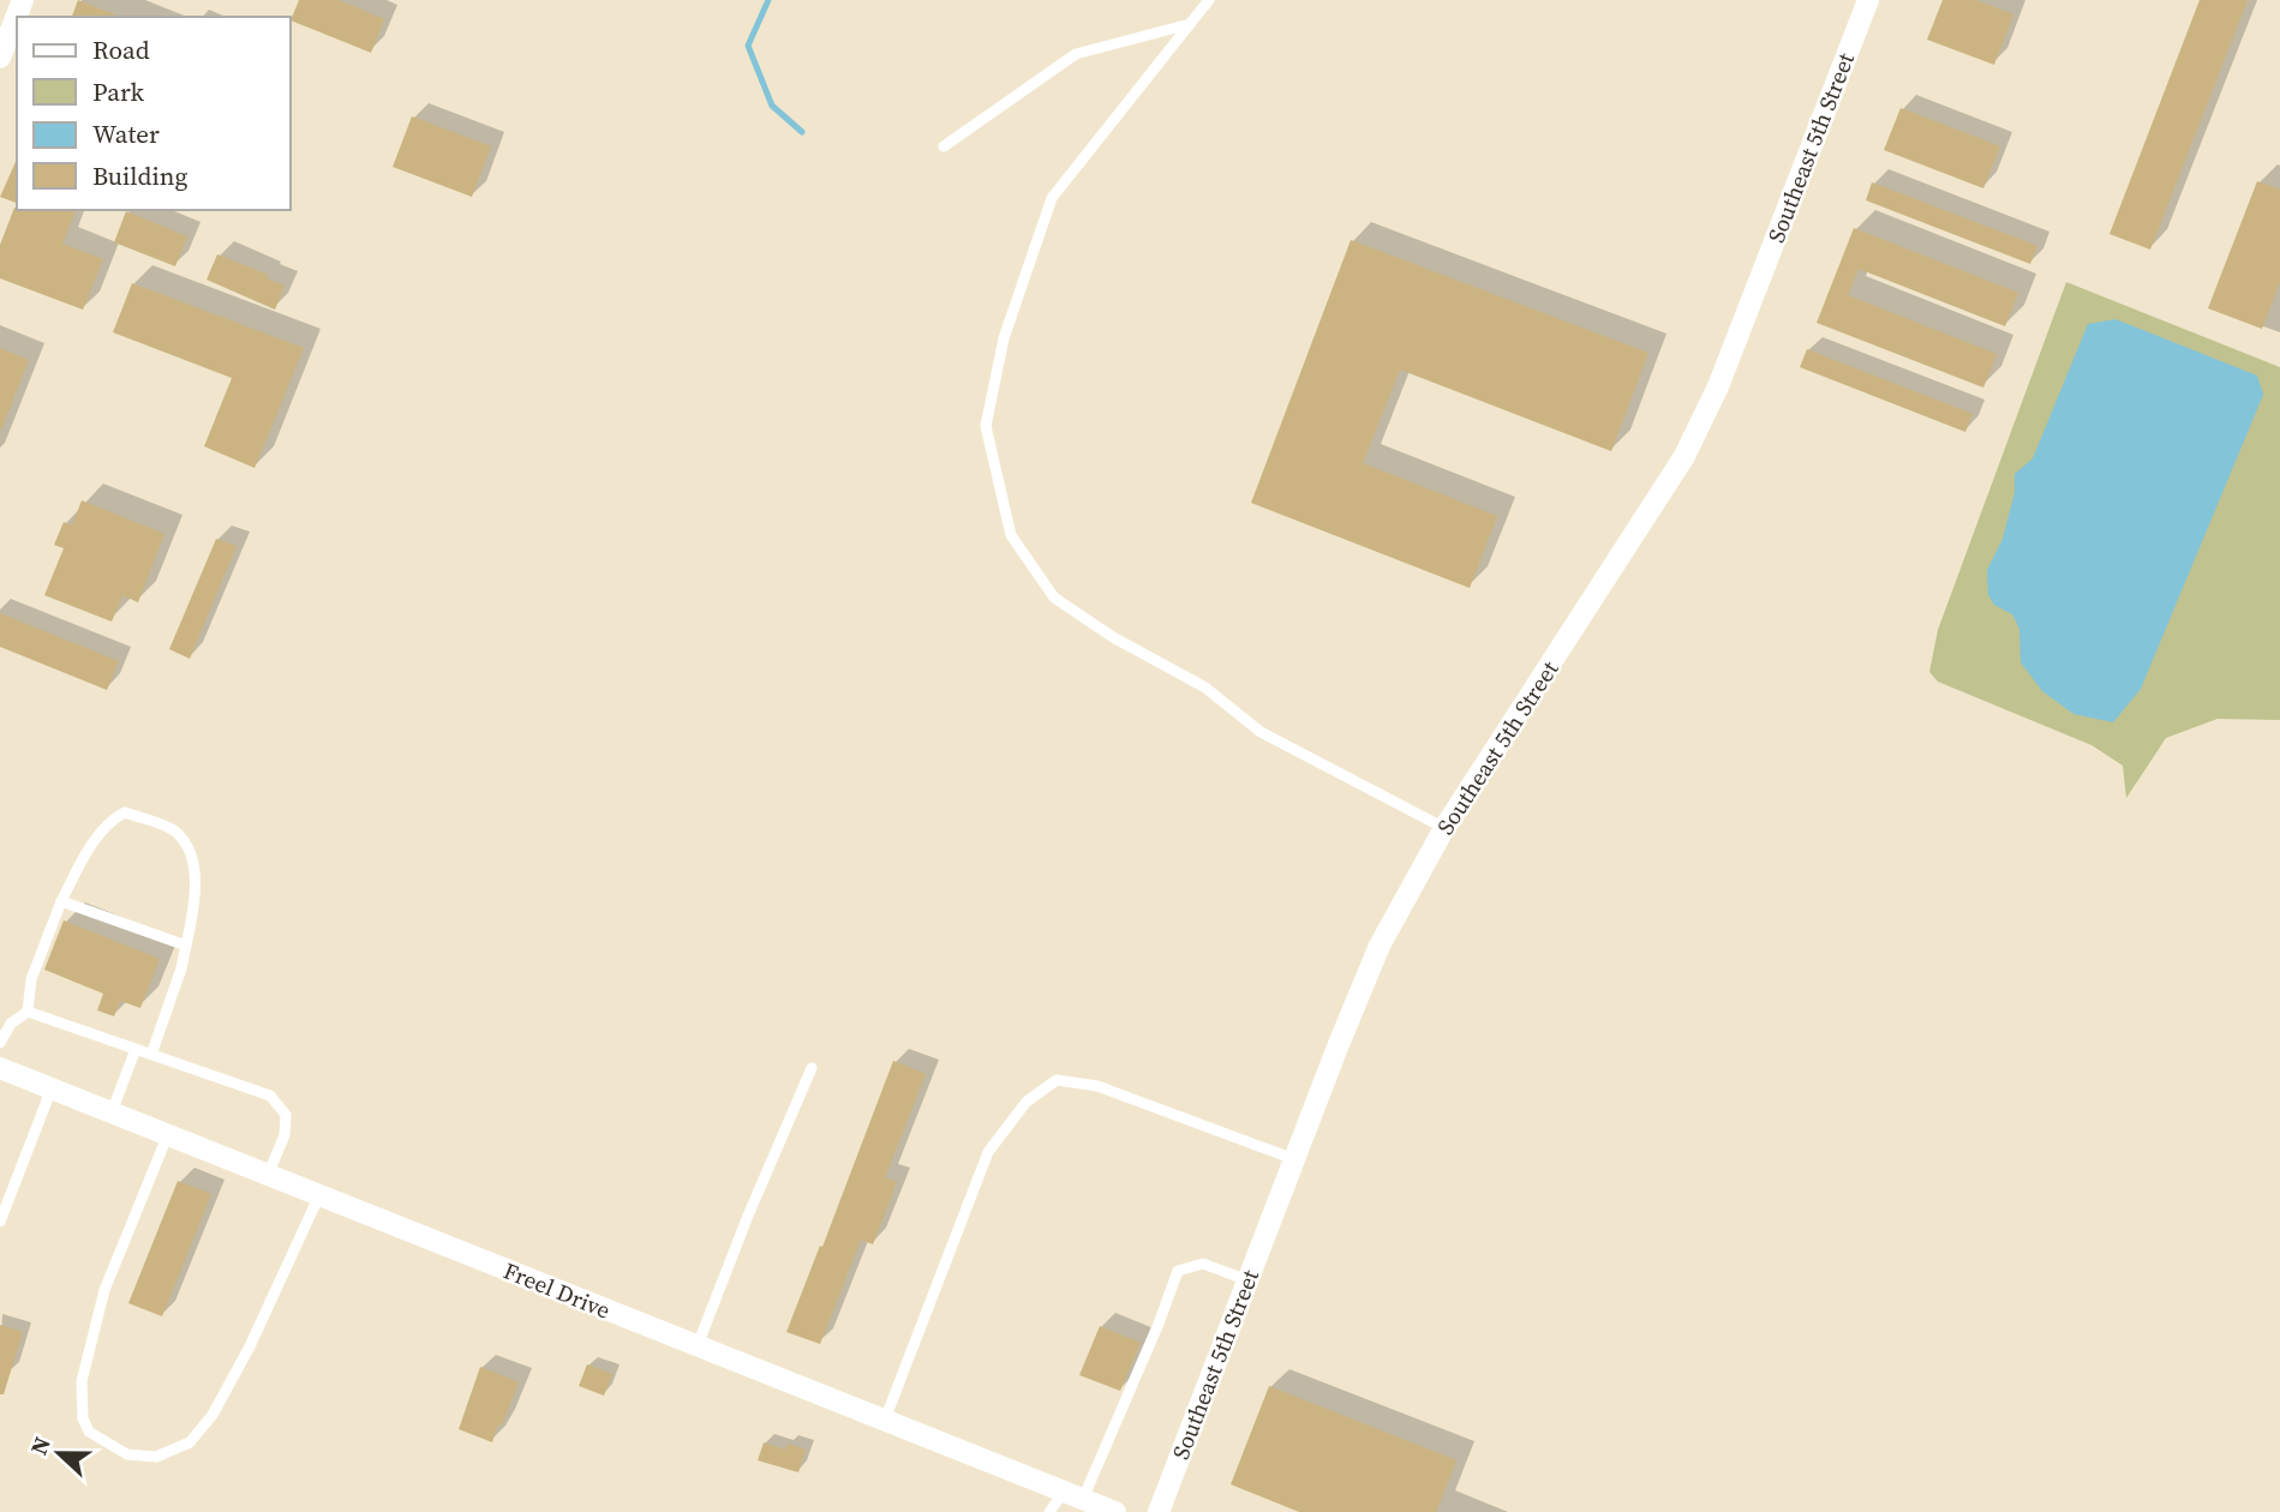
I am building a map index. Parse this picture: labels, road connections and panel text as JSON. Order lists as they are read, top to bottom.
{
  "streets": {
    "street": ["Southeast 5th Street", "Freel Drive"]
  },
  "legend": [
    "Road",
    "Park",
    "Water",
    "Building"
  ],
  "north": "left"
}
